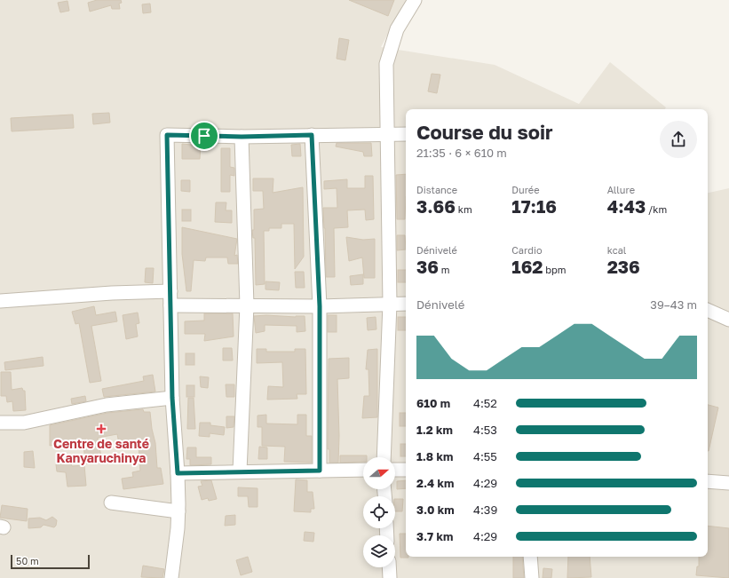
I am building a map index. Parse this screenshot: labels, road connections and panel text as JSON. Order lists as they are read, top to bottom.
{
  "places": {
    "health": ["Centre de santé Kanyaruchinya"]
  },
  "scale_bar": "50 m",
  "north": "right",
  "page": {
    "heading": ["Course du soir", "21:35 · 6 × 610 m"],
    "stats": [
      ["Distance", "3.66 km"],
      ["Durée", "17:16"],
      ["Allure", "4:43 /km"],
      ["Dénivelé", "36 m"],
      ["Cardio", "162 bpm"],
      ["kcal", "236"]
    ],
    "chart": ["Dénivelé", "39–43 m"],
    "list": [
      {
        "name": "610 m",
        "note": "4:52"
      },
      {
        "name": "1.2 km",
        "note": "4:53"
      },
      {
        "name": "1.8 km",
        "note": "4:55"
      },
      {
        "name": "2.4 km",
        "note": "4:29"
      },
      {
        "name": "3.0 km",
        "note": "4:39"
      },
      {
        "name": "3.7 km",
        "note": "4:29"
      }
    ],
    "scale": "50 m"
  }
}
